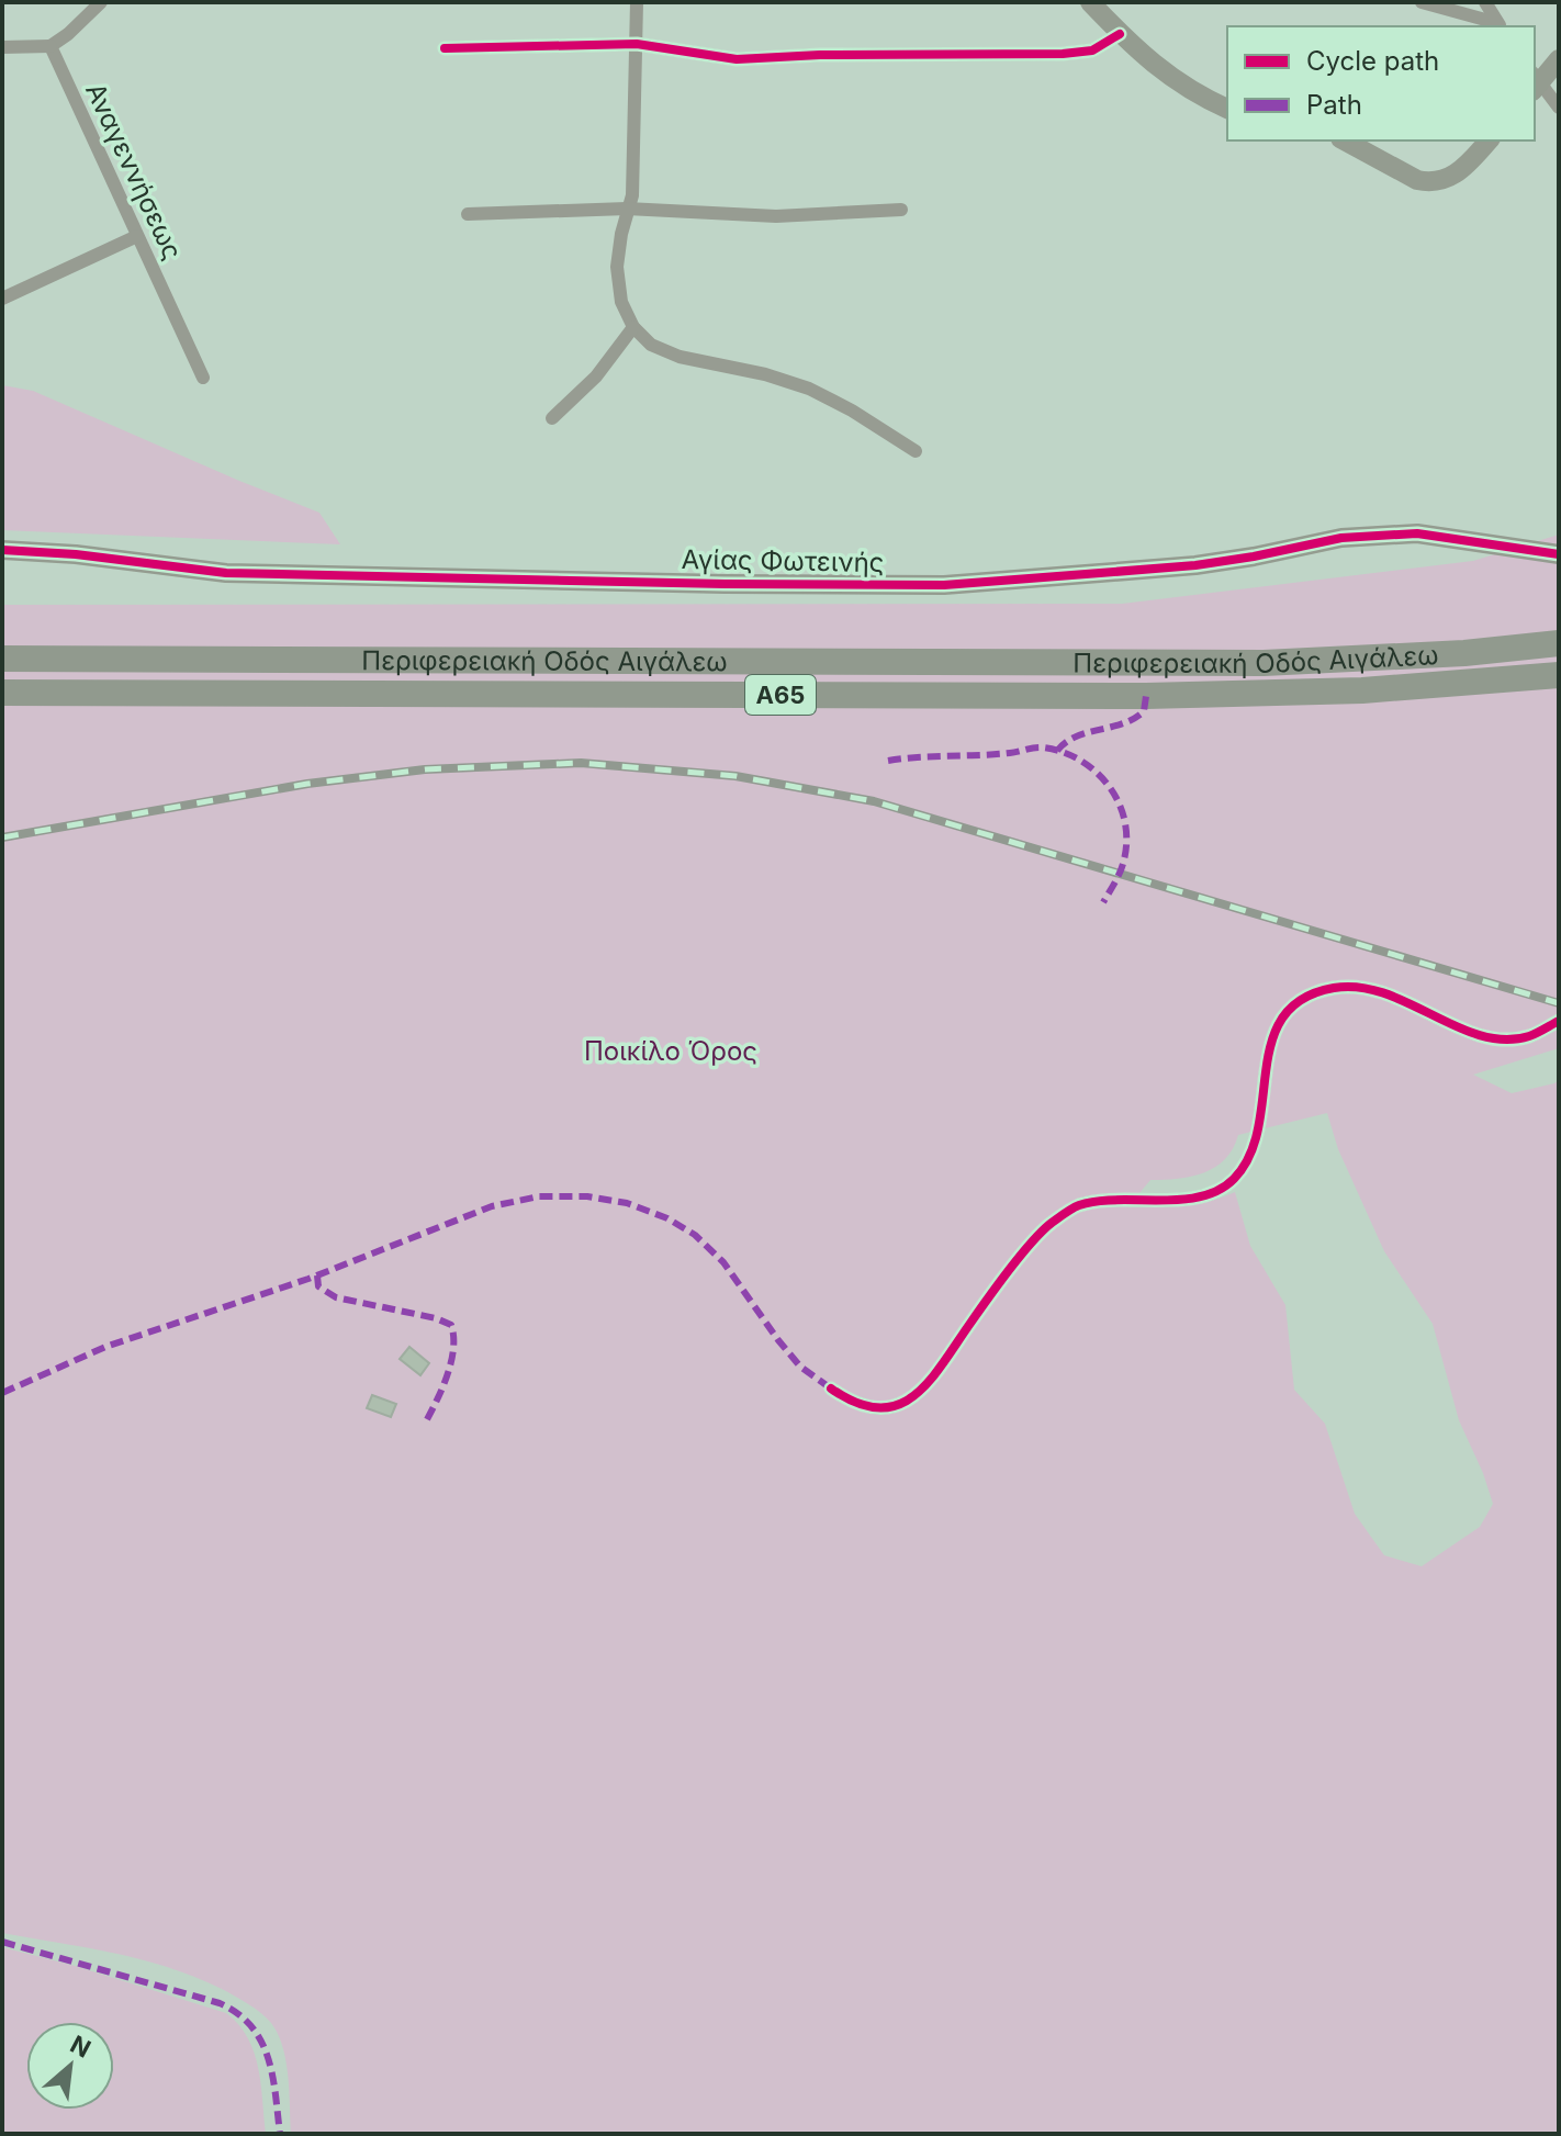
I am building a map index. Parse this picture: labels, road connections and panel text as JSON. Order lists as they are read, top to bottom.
{
  "streets": {
    "highway": ["Περιφερειακή Οδός Αιγάλεω", "Α65"],
    "street": ["Αναγεννήσεως", "Αγίας Φωτεινής"]
  },
  "parks": ["Ποικίλο Όρος"],
  "legend": ["Cycle path", "Path"],
  "north": "top right"
}
